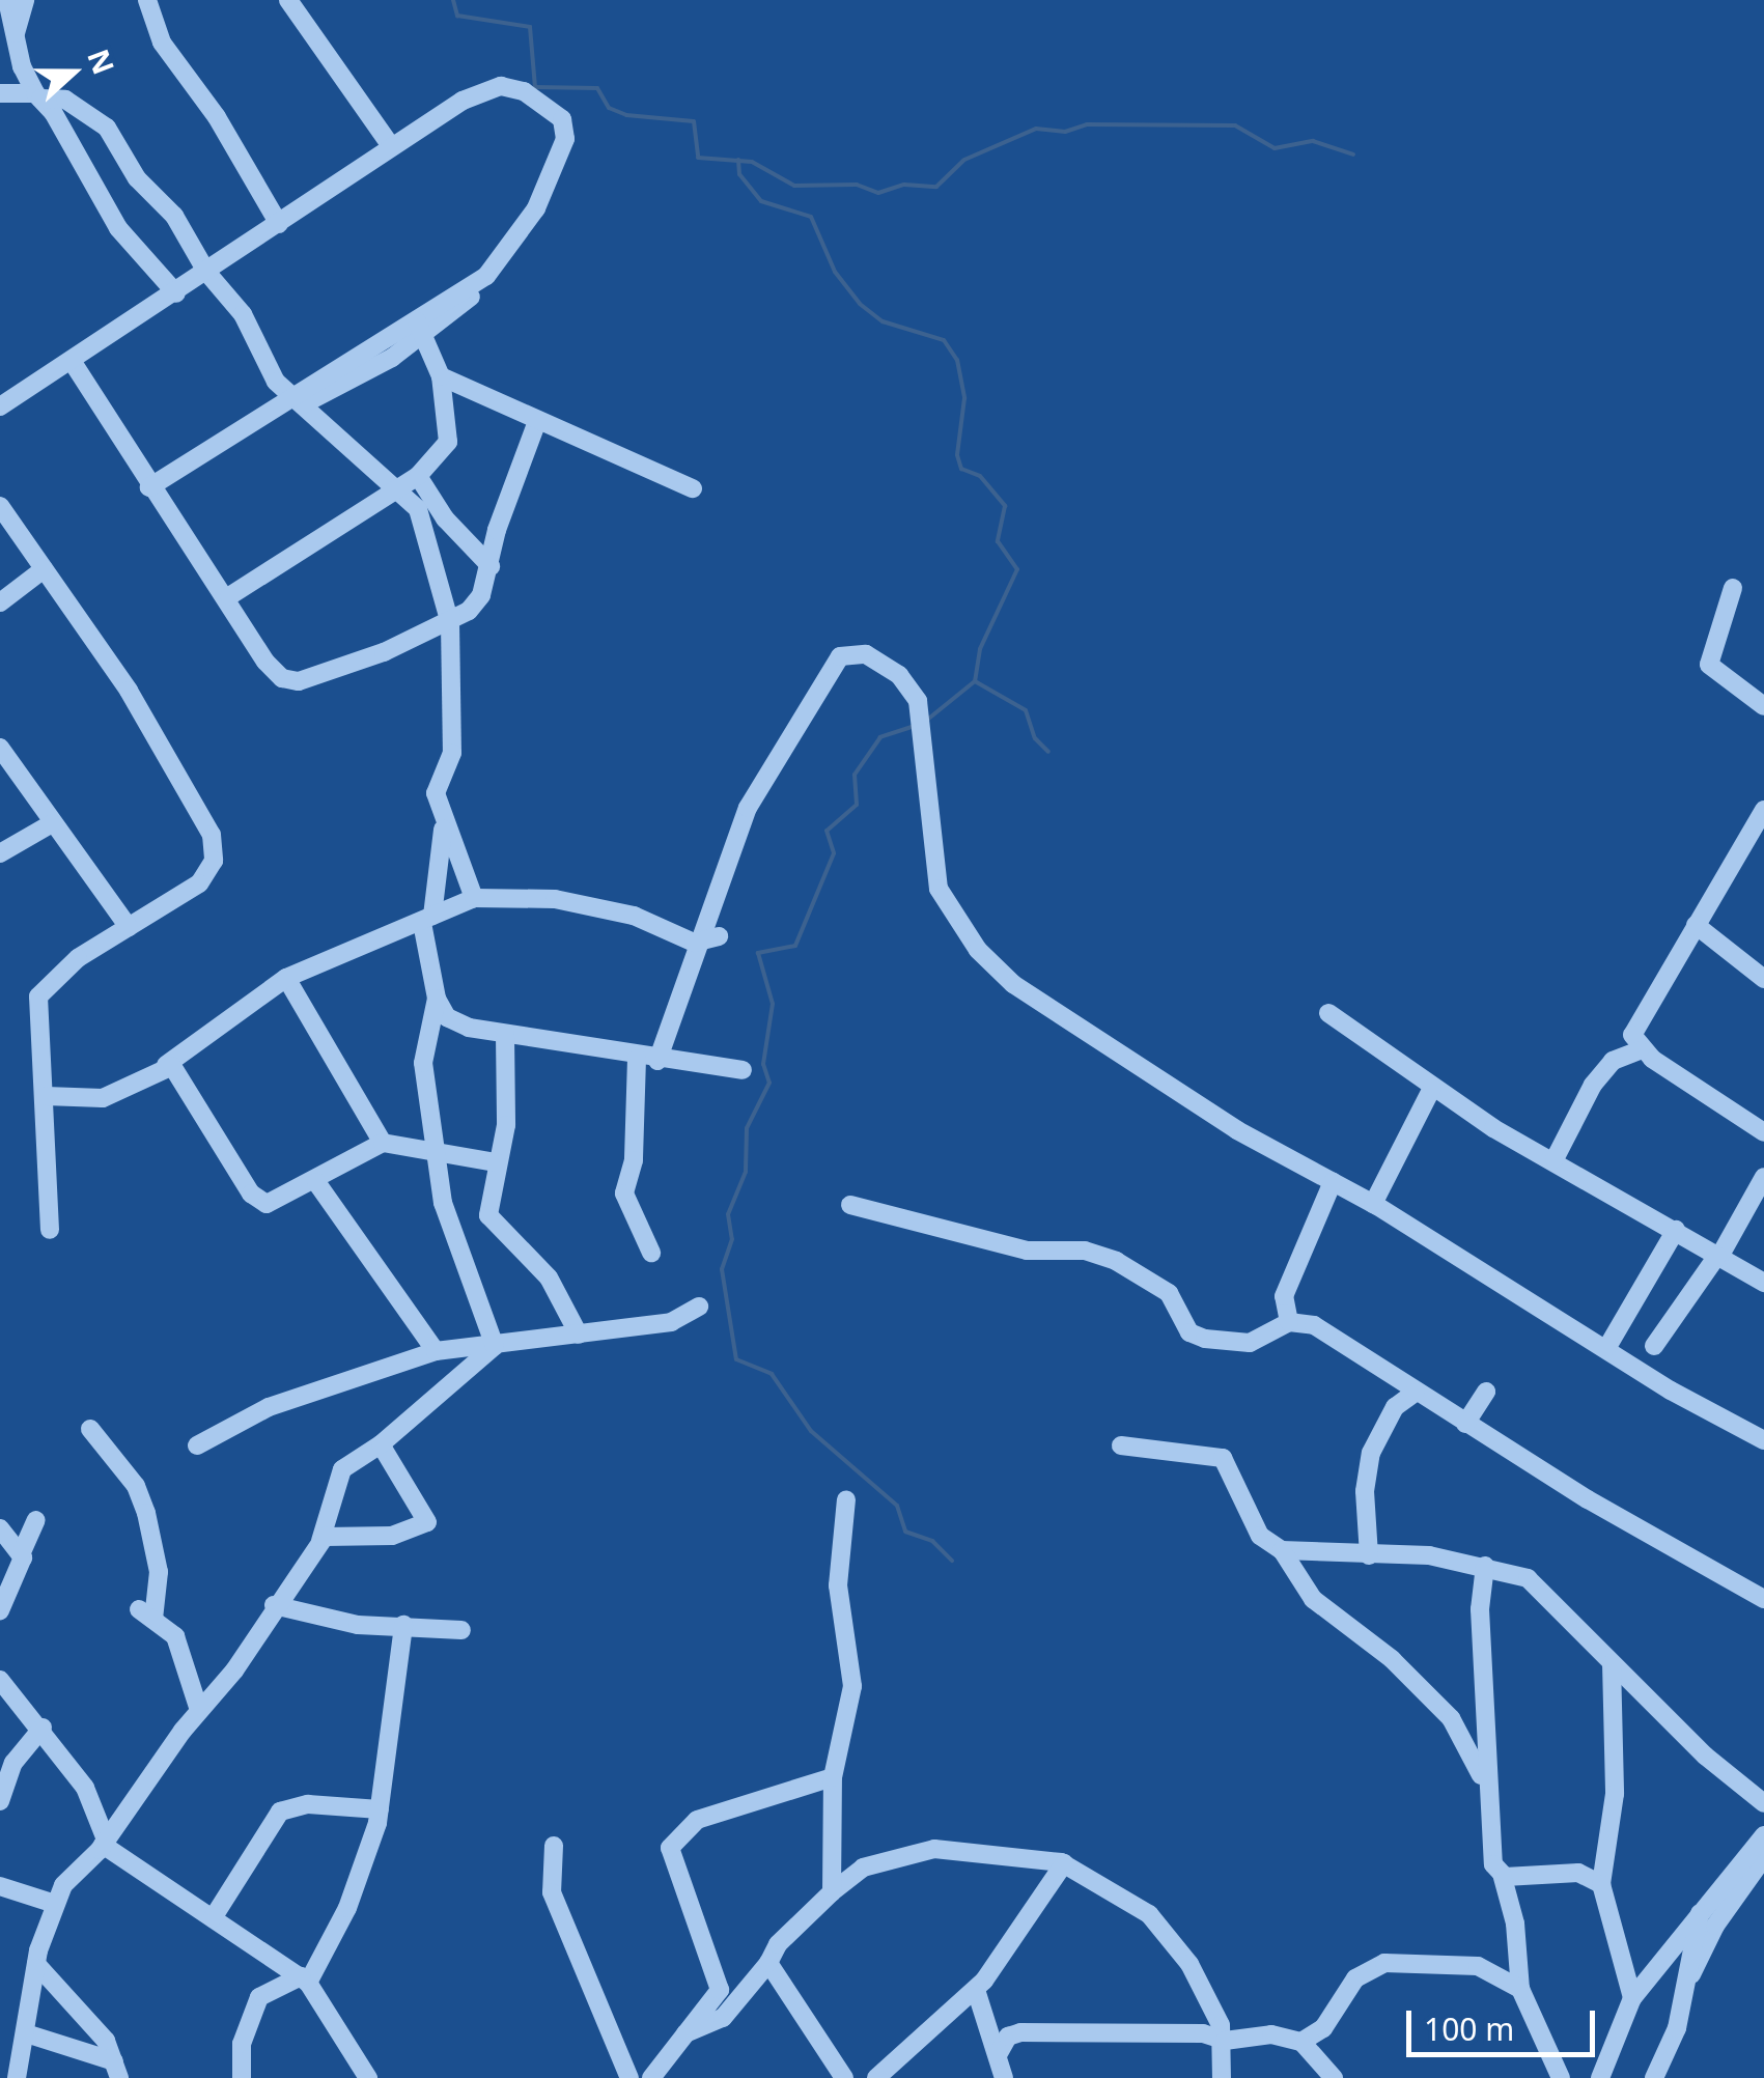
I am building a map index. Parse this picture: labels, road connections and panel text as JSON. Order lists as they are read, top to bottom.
{
  "scale_bar": "100 m",
  "north": "right"
}
